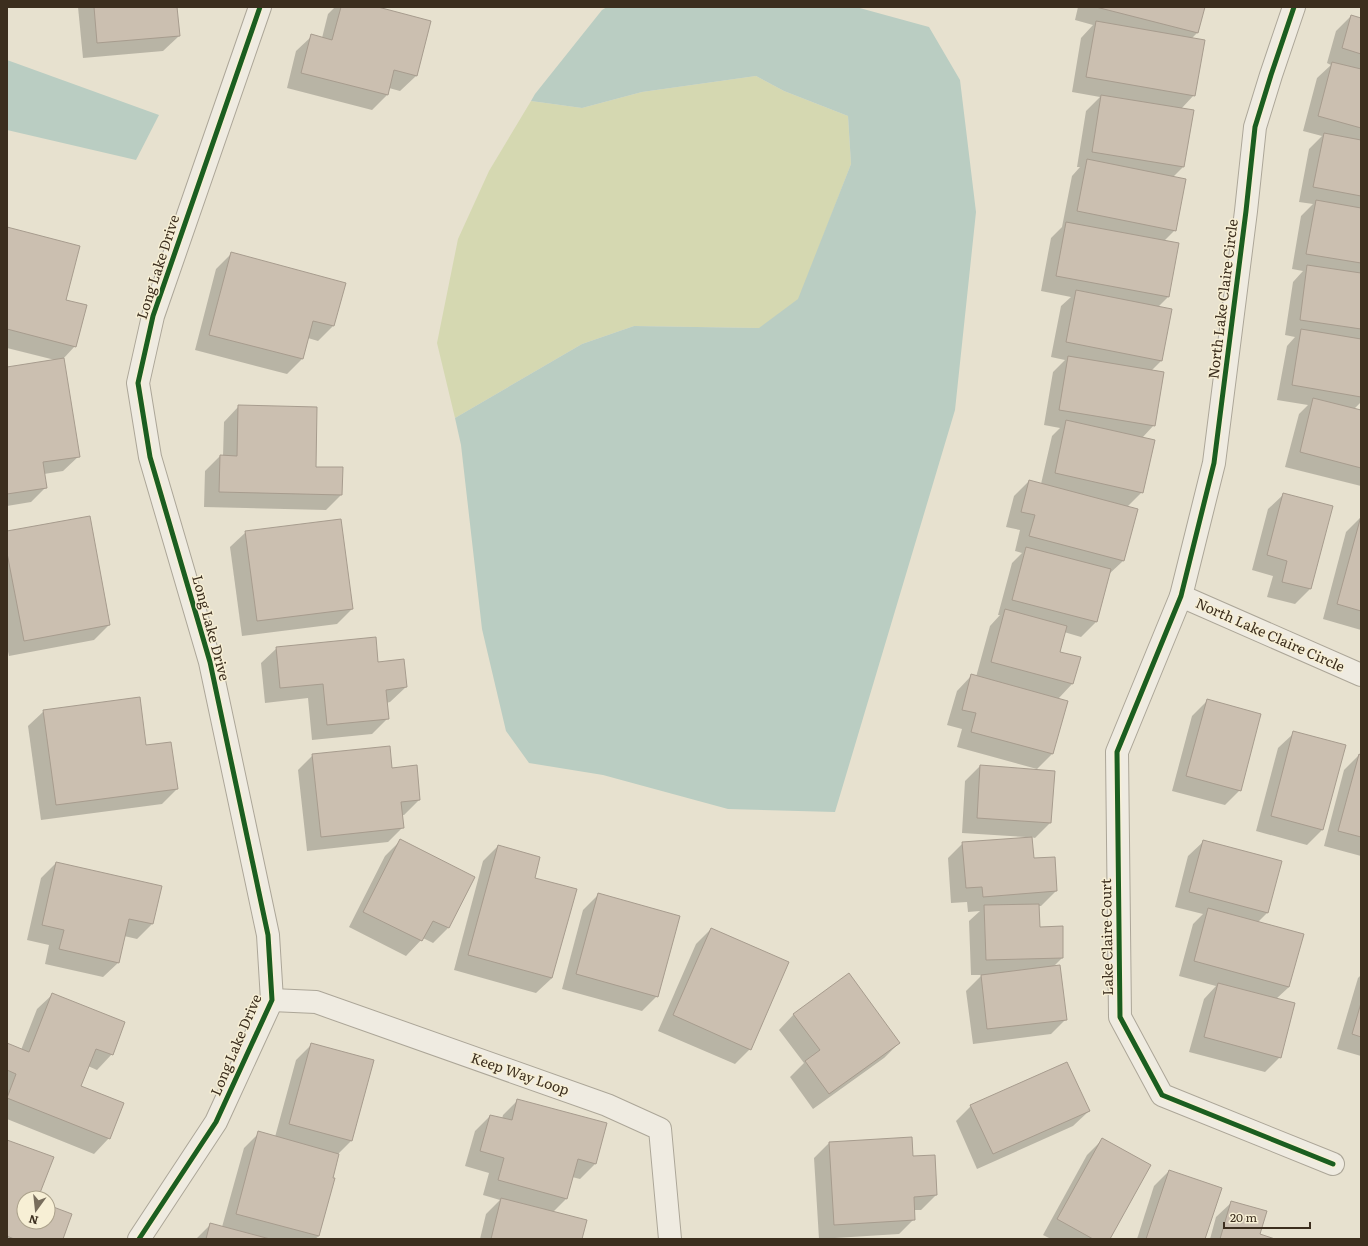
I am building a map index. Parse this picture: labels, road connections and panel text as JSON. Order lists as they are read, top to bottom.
{
  "streets": {
    "street": [
      "Long Lake Drive",
      "North Lake Claire Circle",
      "Lake Claire Court",
      "Keep Way Loop"
    ]
  },
  "crossings": [
    ["Long Lake Drive", "Keep Way Loop"],
    ["North Lake Claire Circle", "Lake Claire Court"]
  ],
  "scale_bar": "20 m",
  "north": "bottom"
}
